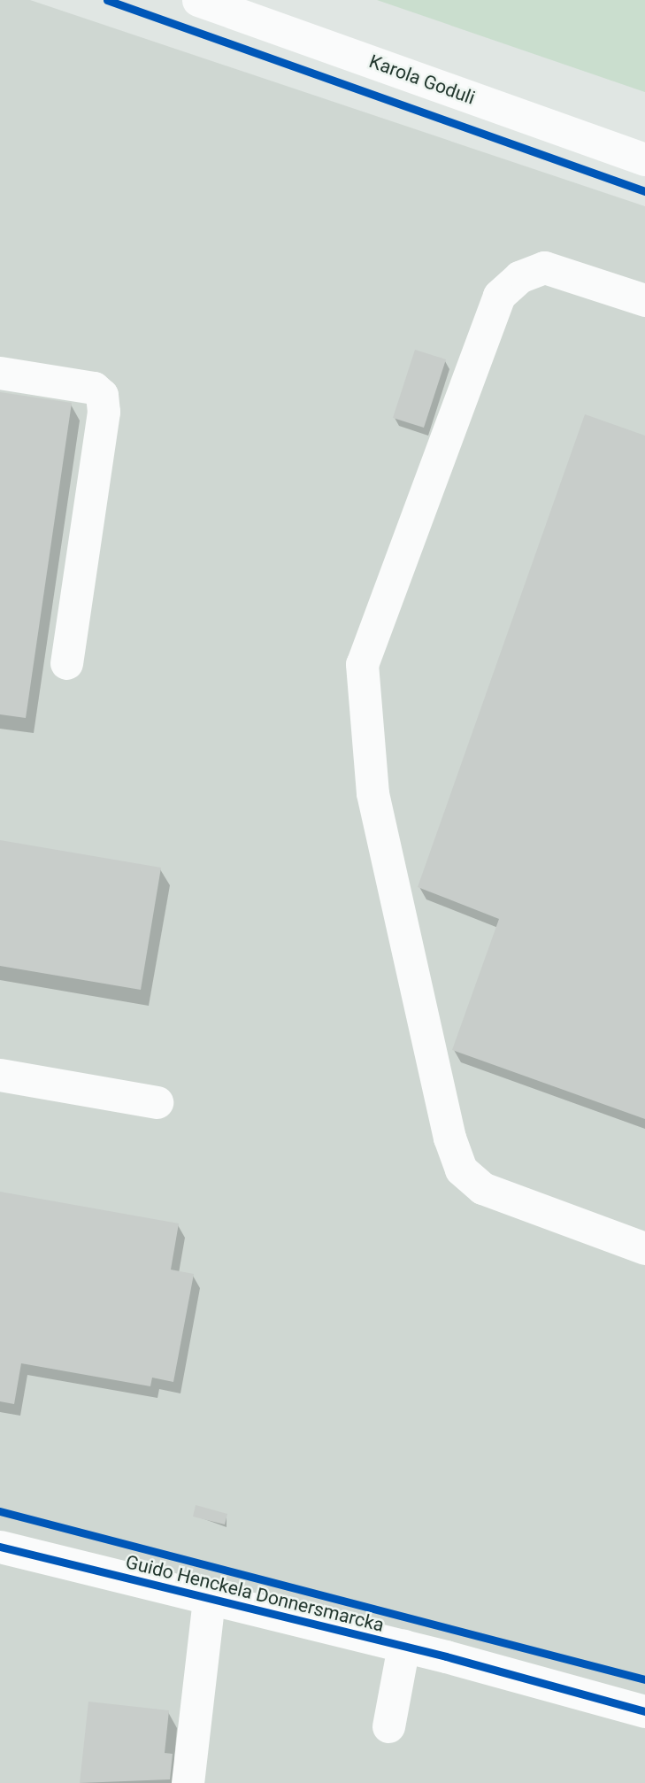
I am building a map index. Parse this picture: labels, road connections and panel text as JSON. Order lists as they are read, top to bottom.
{
  "streets": {
    "street": ["Karola Goduli", "Guido Henckela Donnersmarcka"]
  }
}
